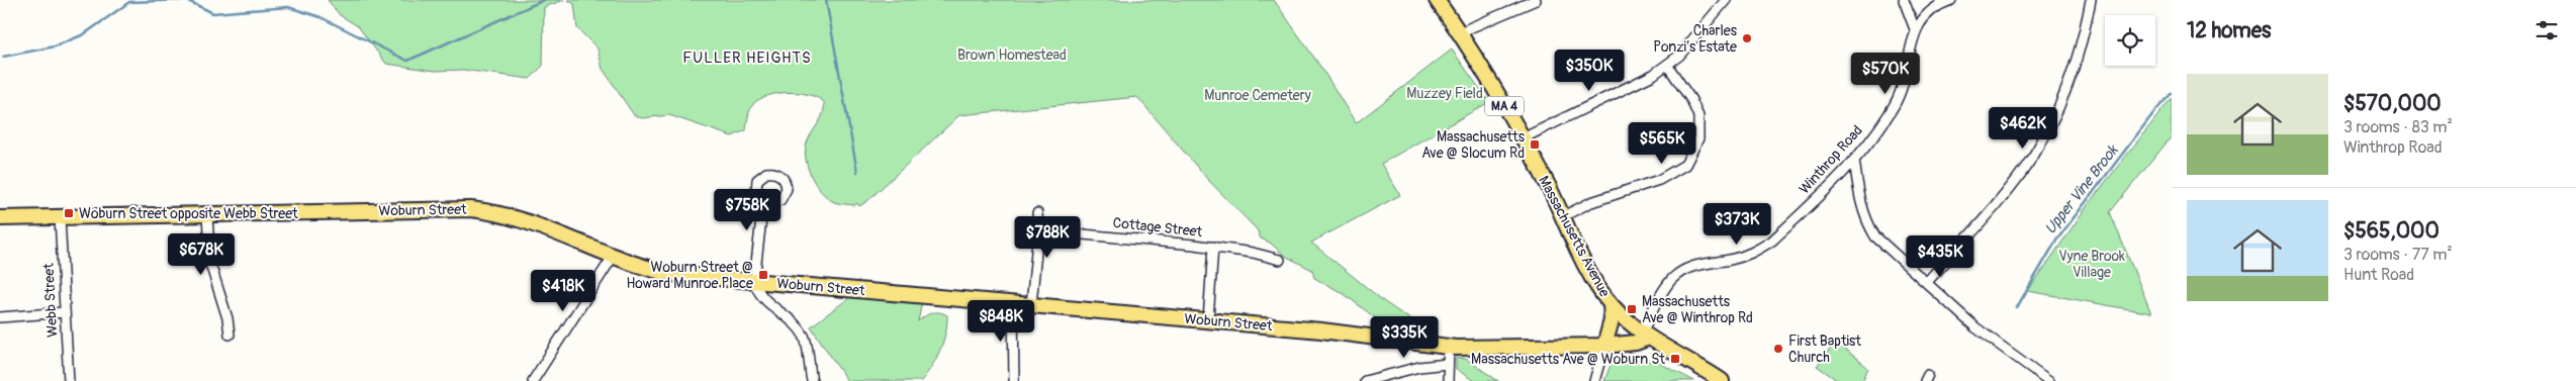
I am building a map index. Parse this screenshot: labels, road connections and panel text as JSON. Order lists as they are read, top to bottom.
{
  "streets": {
    "main road": ["MA 4", "Woburn Street", "Massachusetts Avenue"],
    "street": ["Winthrop Road", "Cottage Street", "Webb Street"]
  },
  "crossings": [
    ["Winthrop Road", "Woburn Street"],
    ["Winthrop Road", "Massachusetts Avenue"],
    ["Woburn Street", "Cottage Street"],
    ["Woburn Street", "Massachusetts Avenue"],
    ["Woburn Street", "Webb Street"]
  ],
  "districts": ["FULLER HEIGHTS"],
  "water": ["Upper Vine Brook"],
  "parks": [
    "Brown Homestead",
    "Muzzey Field",
    "Munroe Cemetery",
    "Vyne Brook Village"
  ],
  "places": {
    "other": ["Charles Ponzi’s Estate", "First Baptist Church"],
    "transit": [
      "Massachusetts Ave @ Slocum Rd",
      "Woburn Street opposite Webb Street",
      "Woburn Street @ Howard Munroe Place",
      "Massachusetts Ave @ Winthrop Rd",
      "Massachusetts Ave @ Woburn St"
    ]
  },
  "page": {
    "heading": "12 homes",
    "price": [
      "$350K",
      "$570K",
      "$462K",
      "$565K",
      "$758K",
      "$373K",
      "$788K",
      "$678K",
      "$435K",
      "$418K",
      "$848K",
      "$335K"
    ],
    "list": [
      {
        "name": "$570,000",
        "note": "3 rooms · 83 m² · Winthrop Road"
      },
      {
        "name": "$565,000",
        "note": "3 rooms · 77 m² · Hunt Road"
      }
    ]
  }
}
